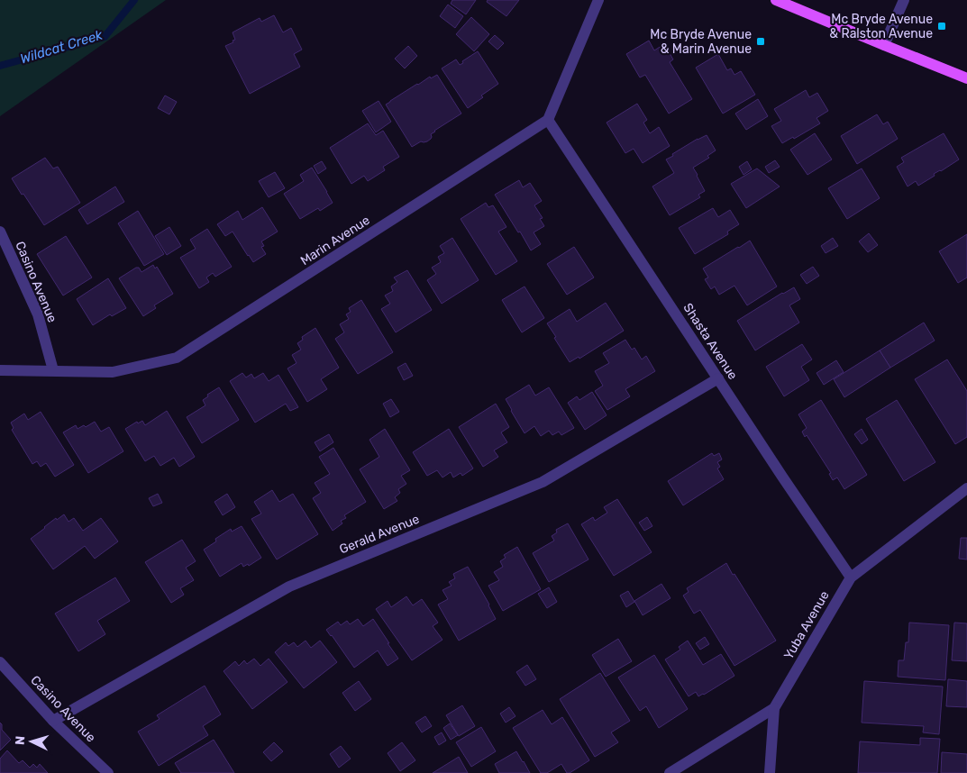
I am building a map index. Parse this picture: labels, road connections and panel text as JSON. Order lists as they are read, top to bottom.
{
  "streets": {
    "street": [
      "Marin Avenue",
      "Casino Avenue",
      "Shasta Avenue",
      "Gerald Avenue",
      "Yuba Avenue"
    ]
  },
  "crossings": [
    ["Marin Avenue", "Casino Avenue"],
    ["Marin Avenue", "Shasta Avenue"],
    ["Casino Avenue", "Gerald Avenue"],
    ["Shasta Avenue", "Gerald Avenue"],
    ["Shasta Avenue", "Yuba Avenue"]
  ],
  "water": ["Wildcat Creek"],
  "places": {
    "transit": ["Mc Bryde Avenue & Ralston Avenue", "Mc Bryde Avenue & Marin Avenue"]
  },
  "north": "left"
}
